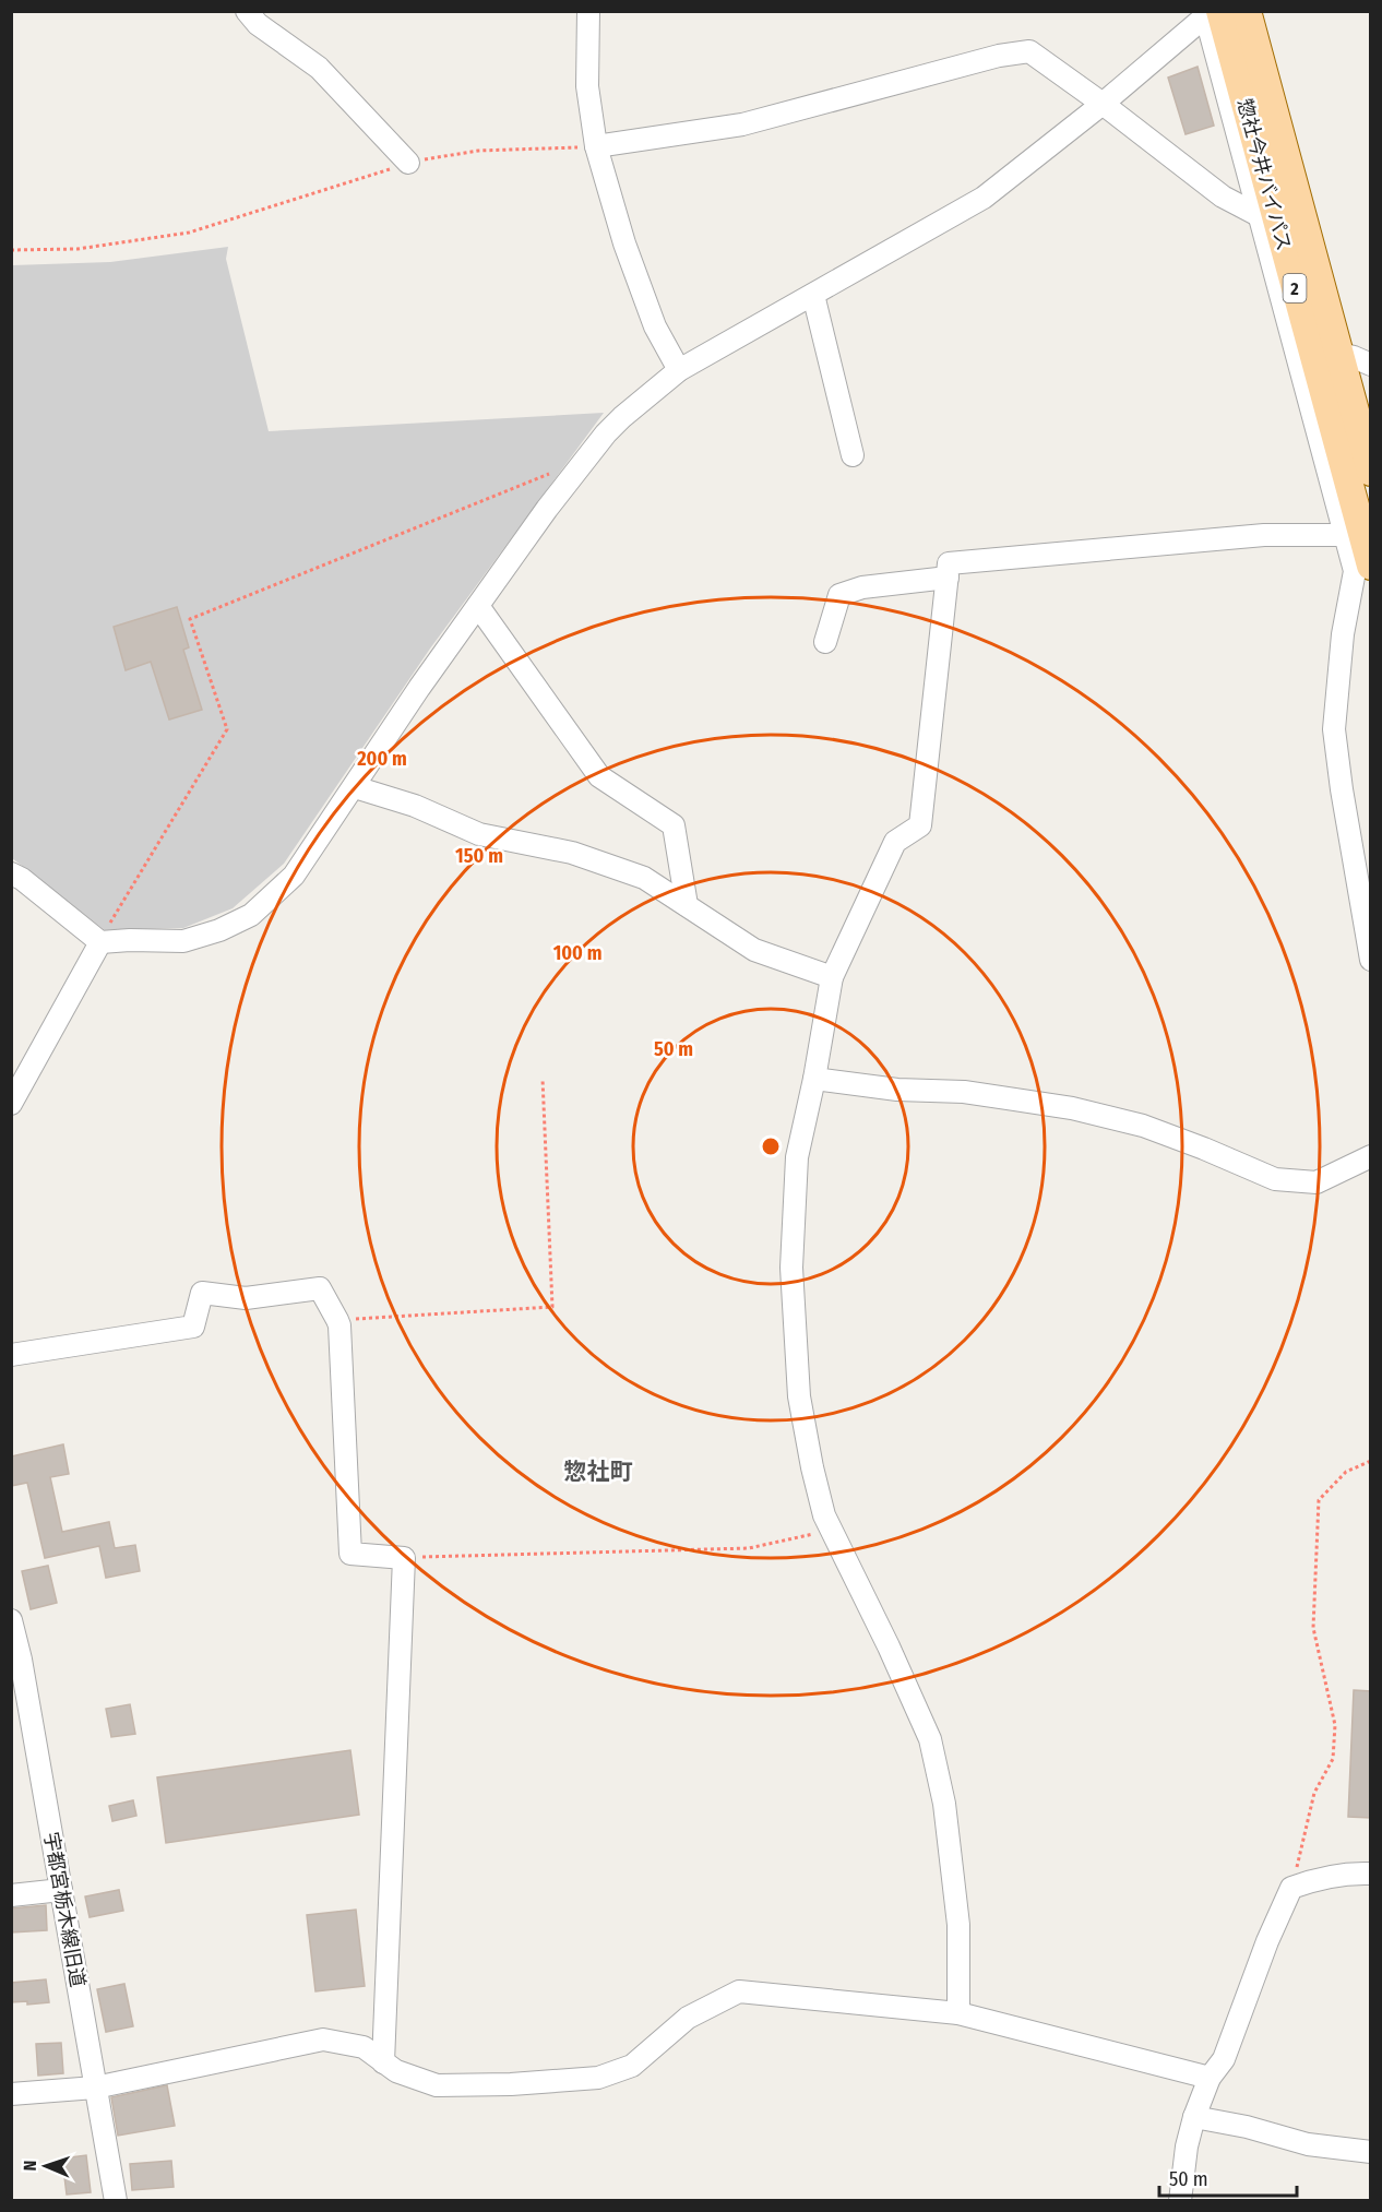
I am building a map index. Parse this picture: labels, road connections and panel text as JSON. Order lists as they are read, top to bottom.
{
  "streets": {
    "main road": ["惣社今井バイパス", "2"],
    "street": ["宇都宮栃木線旧道"]
  },
  "districts": ["惣社町"],
  "scale_bar": "50 m",
  "north": "left",
  "rings": [
    "200 m",
    "150 m",
    "100 m",
    "50 m"
  ]
}
